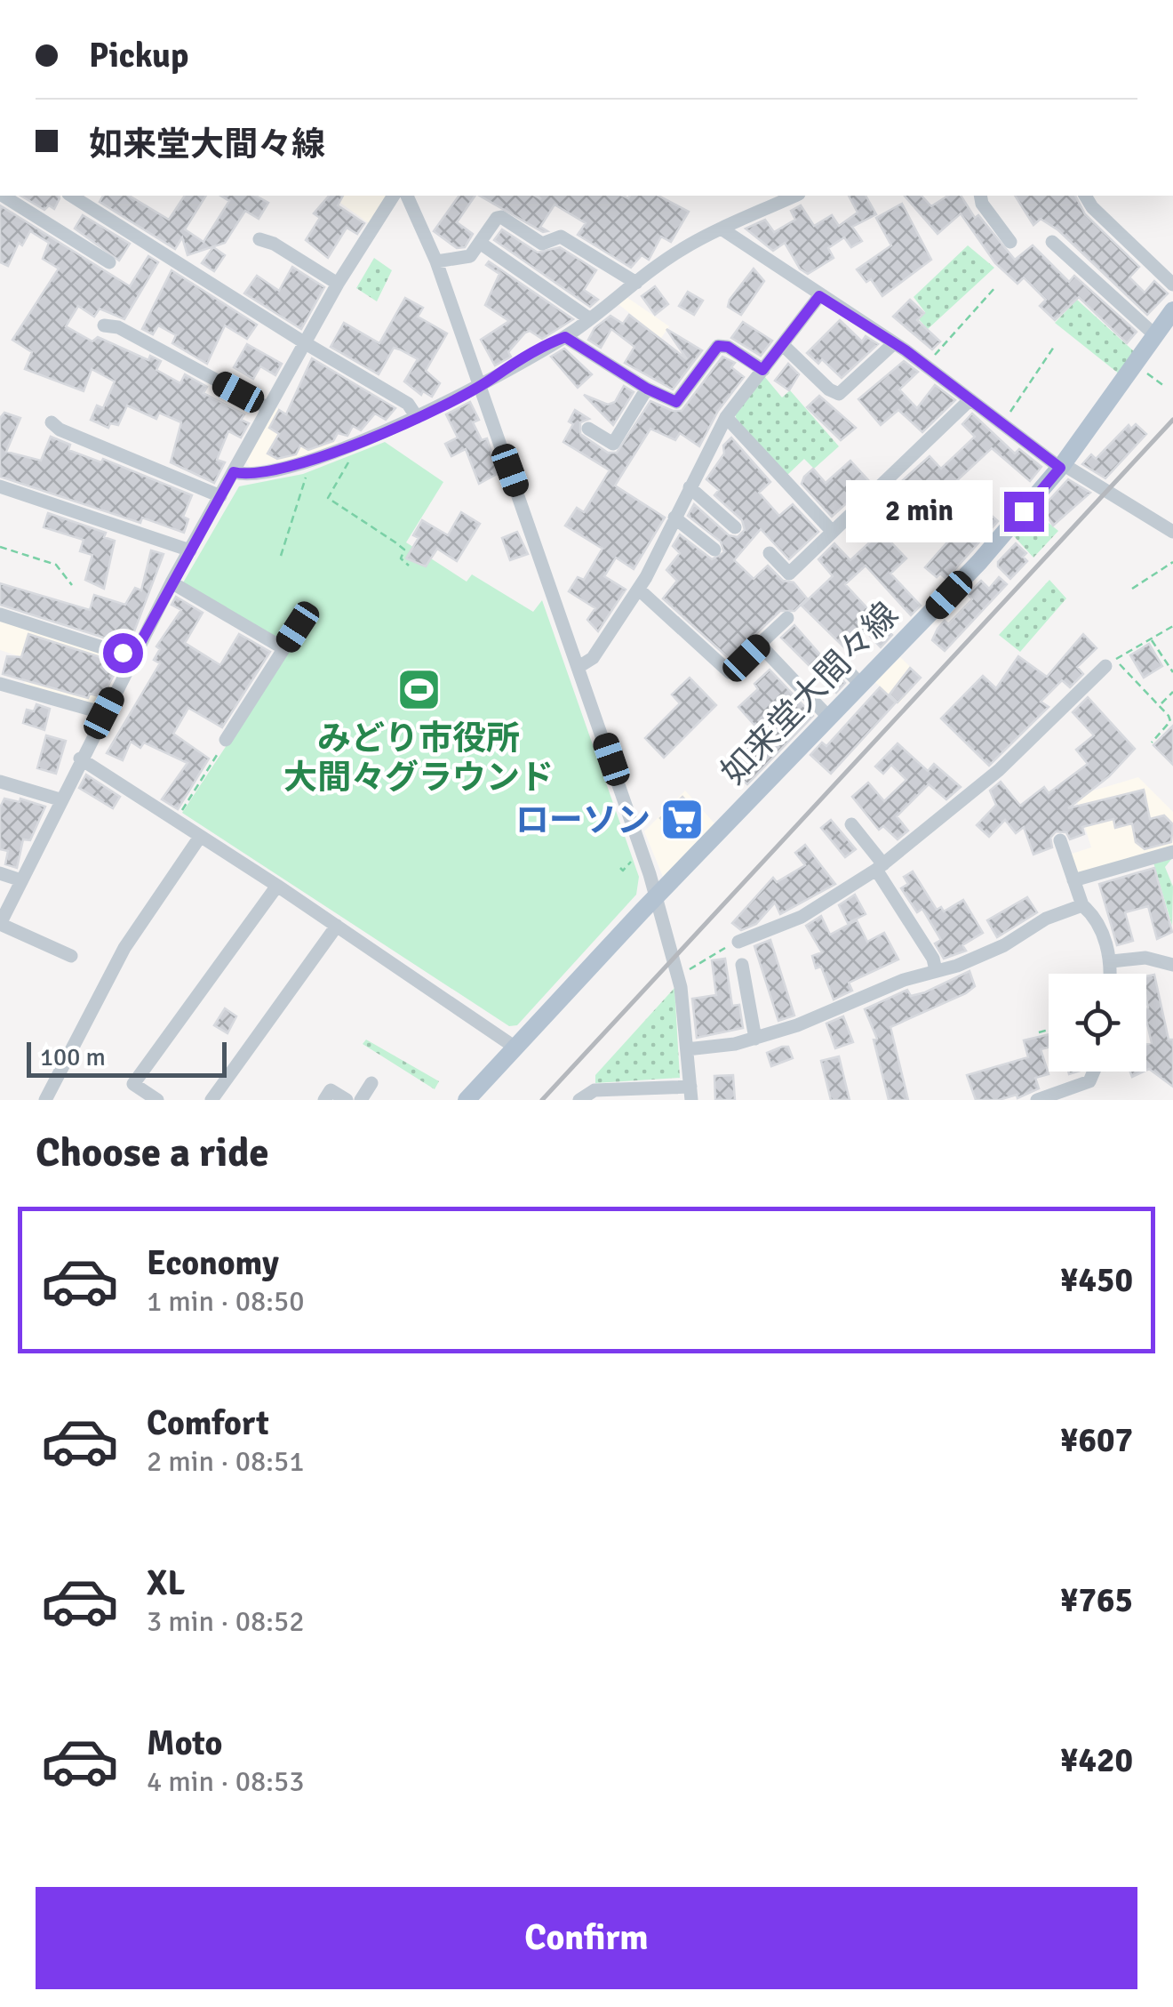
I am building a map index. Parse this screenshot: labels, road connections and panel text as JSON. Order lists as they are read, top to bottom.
{
  "streets": {
    "main road": ["如来堂大間々線"]
  },
  "places": {
    "sports": ["みどり市役所 大間々グラウンド"],
    "supermarket": ["ローソン"]
  },
  "scale_bar": "100 m",
  "page": {
    "banner": ["Pickup", "如来堂大間々線"],
    "bubble": "2 min",
    "scale": "100 m",
    "heading": "Choose a ride",
    "list": [
      {
        "name": "Economy",
        "note": "1 min · 08:50",
        "value": "¥450"
      },
      {
        "name": "Comfort",
        "note": "2 min · 08:51",
        "value": "¥607"
      },
      {
        "name": "XL",
        "note": "3 min · 08:52",
        "value": "¥765"
      },
      {
        "name": "Moto",
        "note": "4 min · 08:53",
        "value": "¥420"
      }
    ],
    "buttons": "Confirm"
  }
}
